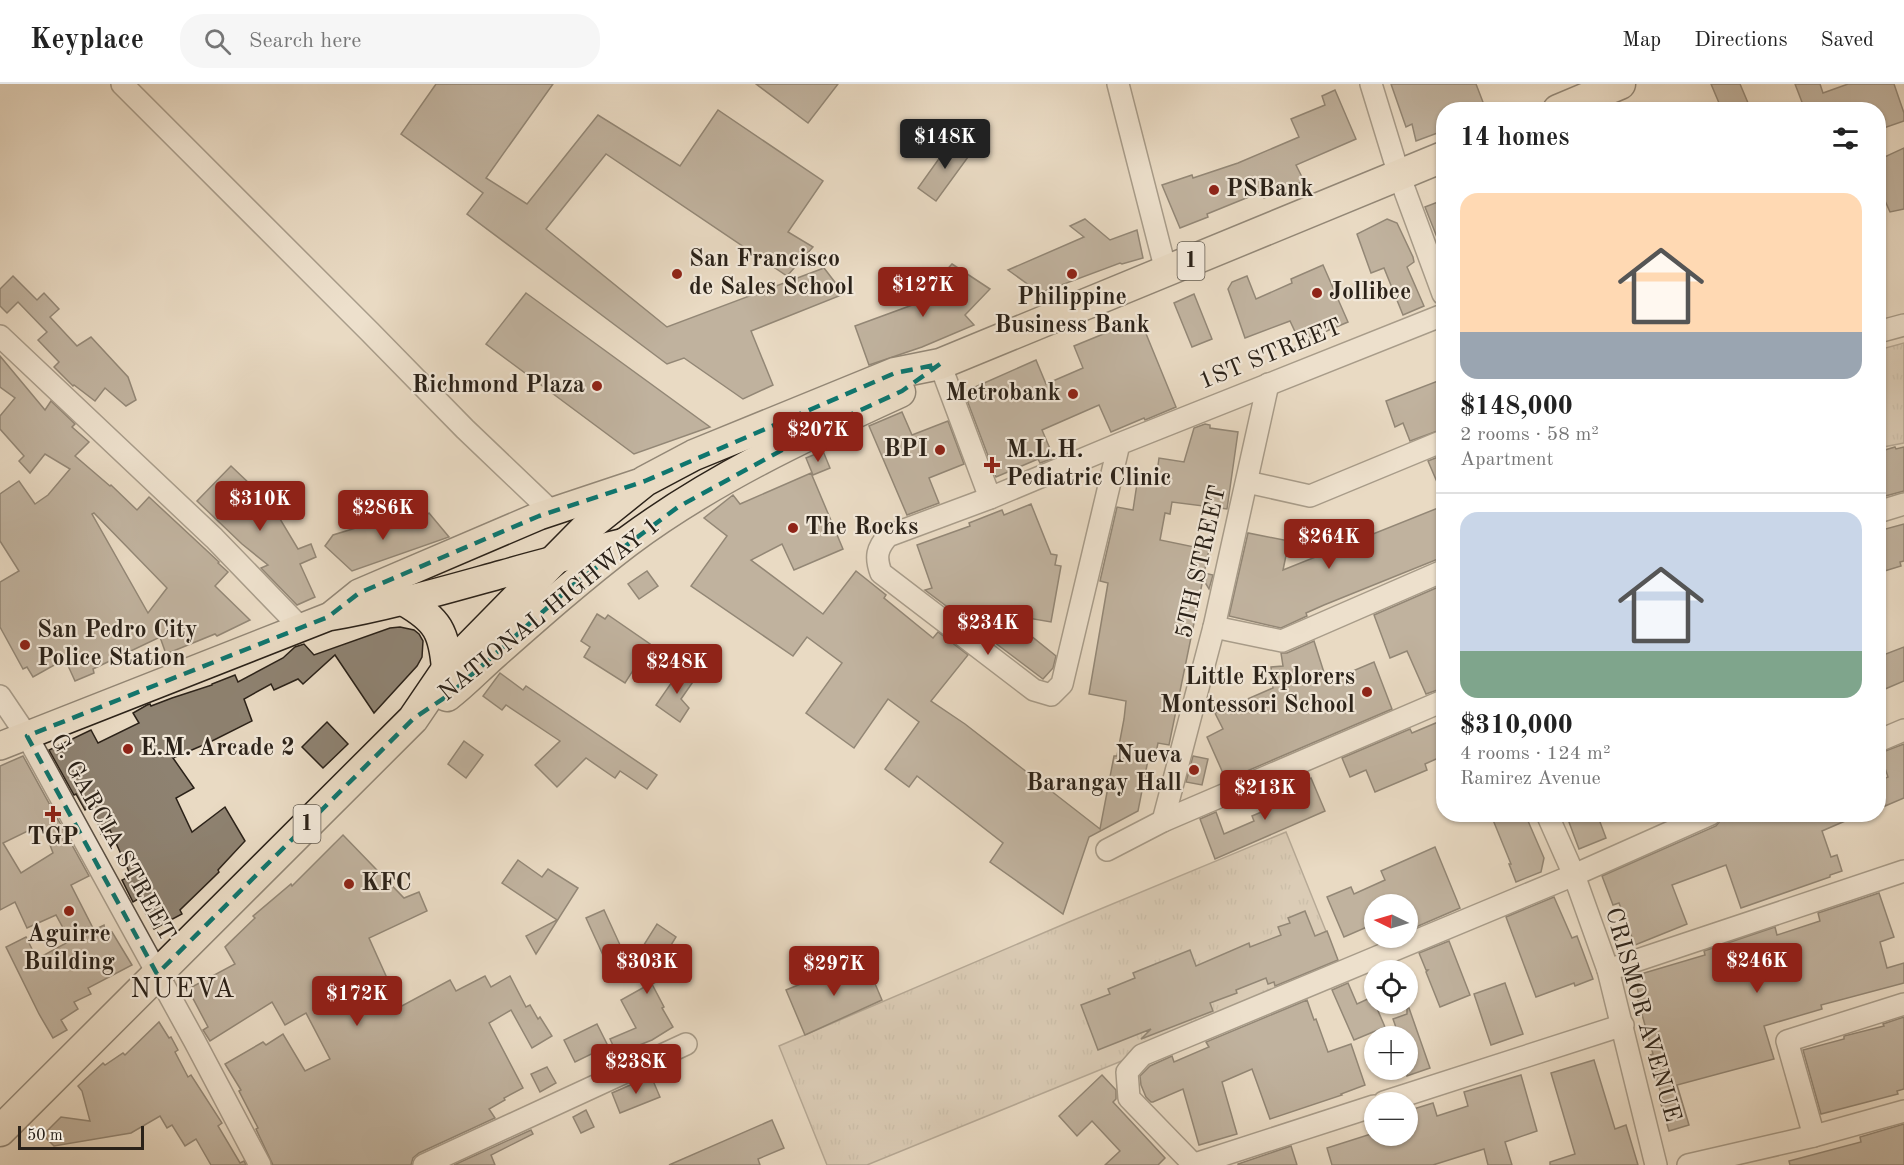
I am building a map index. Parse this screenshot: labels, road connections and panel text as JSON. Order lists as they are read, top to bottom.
{
  "streets": {
    "highway": ["1", "NATIONAL HIGHWAY 1"],
    "street": [
      "1ST STREET",
      "5TH STREET",
      "G. GARCIA STREET",
      "CRISMOR AVENUE"
    ]
  },
  "crossings": [
    ["1ST STREET", "5TH STREET"],
    ["NATIONAL HIGHWAY 1", "G. GARCIA STREET"]
  ],
  "districts": ["NUEVA"],
  "places": {
    "other": [
      "PSBank",
      "San Francisco de Sales School",
      "Philippine Business Bank",
      "Jollibee",
      "Richmond Plaza",
      "Metrobank",
      "BPI",
      "The Rocks",
      "San Pedro City Police Station",
      "Little Explorers Montessori School",
      "E.M. Arcade 2",
      "Nueva Barangay Hall",
      "KFC",
      "Aguirre Building"
    ],
    "health": ["M.L.H. Pediatric Clinic", "TGP"]
  },
  "scale_bar": "50 m",
  "north": "left",
  "page": {
    "header": "Keyplace",
    "search": "Search here",
    "nav": ["Map", "Directions", "Saved"],
    "heading": "14 homes",
    "price": [
      "$148K",
      "$127K",
      "$207K",
      "$310K",
      "$286K",
      "$264K",
      "$234K",
      "$248K",
      "$213K",
      "$246K",
      "$303K",
      "$297K",
      "$172K",
      "$238K"
    ],
    "list": [
      {
        "name": "$148,000",
        "note": "2 rooms · 58 m² · Apartment"
      },
      {
        "name": "$310,000",
        "note": "4 rooms · 124 m² · Ramirez Avenue"
      }
    ],
    "map_buttons": ["+", "−"],
    "scale": "50 m"
  }
}
